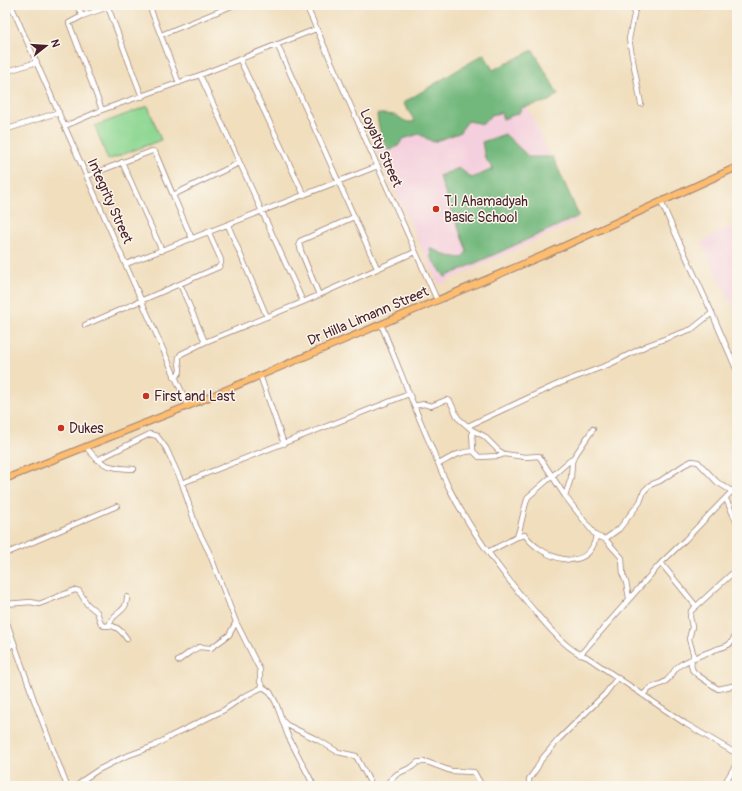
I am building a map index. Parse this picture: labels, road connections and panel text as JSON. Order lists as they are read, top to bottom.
{
  "streets": {
    "highway": ["Dr Hilla Limann Street"],
    "street": ["Loyalty Street", "Integrity Street"]
  },
  "crossings": [
    ["Loyalty Street", "Dr Hilla Limann Street"],
    ["Integrity Street", "Dr Hilla Limann Street"]
  ],
  "places": ["T.I Ahamadyah Basic School", "First and Last", "Dukes"],
  "north": "right"
}
